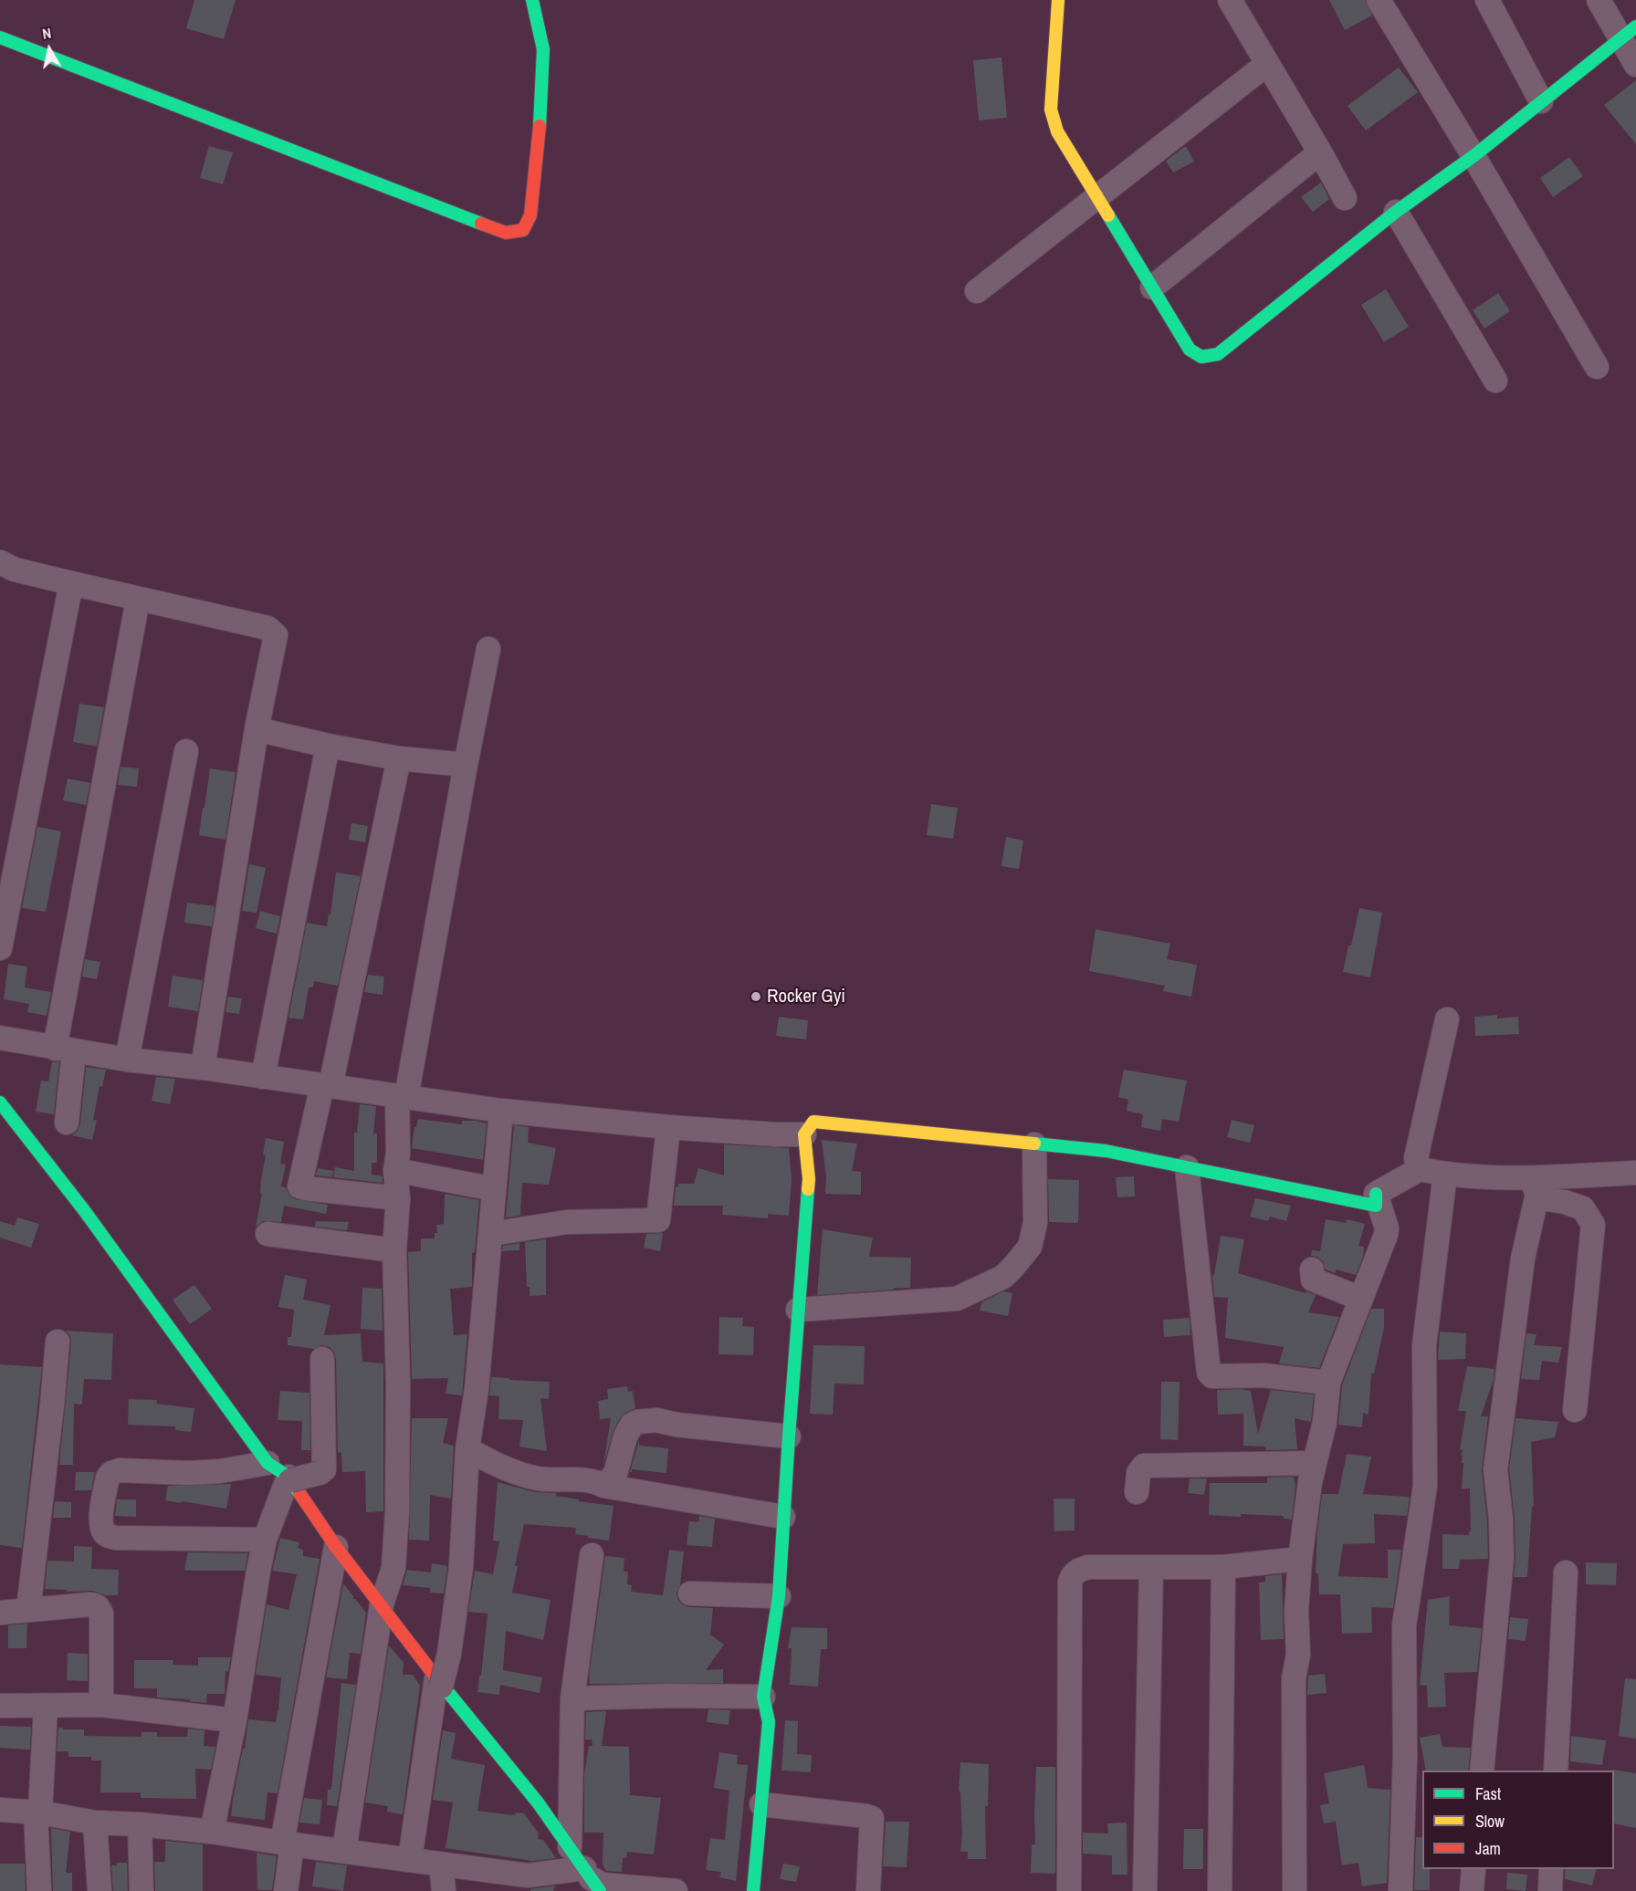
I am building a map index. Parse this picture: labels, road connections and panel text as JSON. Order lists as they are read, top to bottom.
{
  "places": ["Rocker Gyi"],
  "legend": ["Fast", "Slow", "Jam"],
  "north": "top"
}
